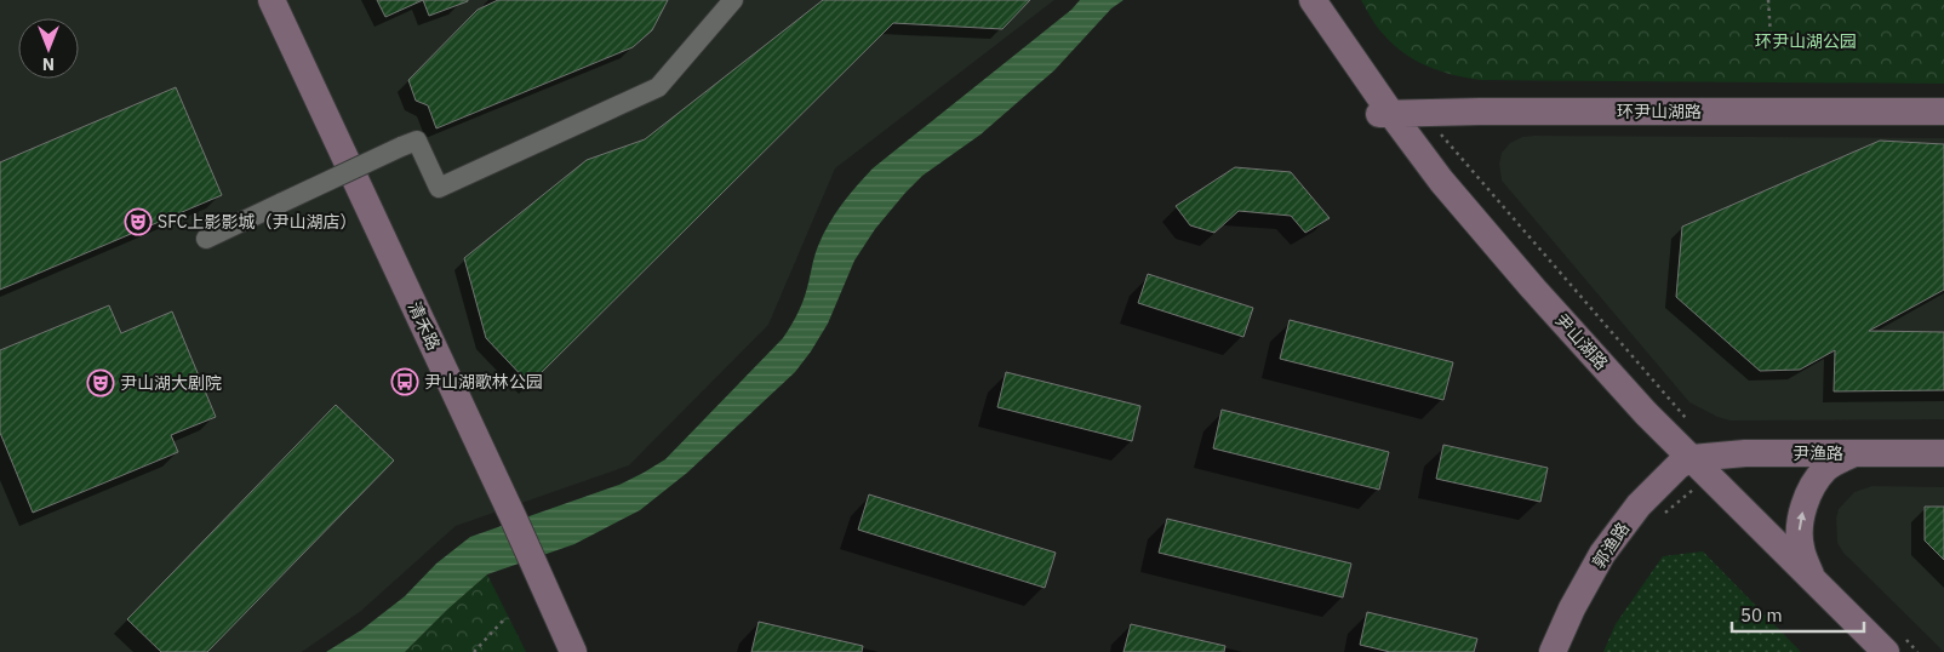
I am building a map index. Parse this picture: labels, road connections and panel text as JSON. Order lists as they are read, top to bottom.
{
  "streets": {
    "street": [
      "环尹山湖路",
      "清禾路",
      "尹山湖路",
      "尹渔路",
      "郭渔路"
    ]
  },
  "crossings": [
    ["环尹山湖路", "尹山湖路"],
    ["尹山湖路", "尹渔路"],
    ["尹山湖路", "郭渔路"],
    ["尹渔路", "郭渔路"]
  ],
  "parks": ["环尹山湖公园"],
  "places": {
    "theatre": ["SFC上影影城（尹山湖店）", "尹山湖大剧院"],
    "bus stop": ["尹山湖歌林公园"]
  },
  "scale_bar": "50 m",
  "north": "bottom"
}
